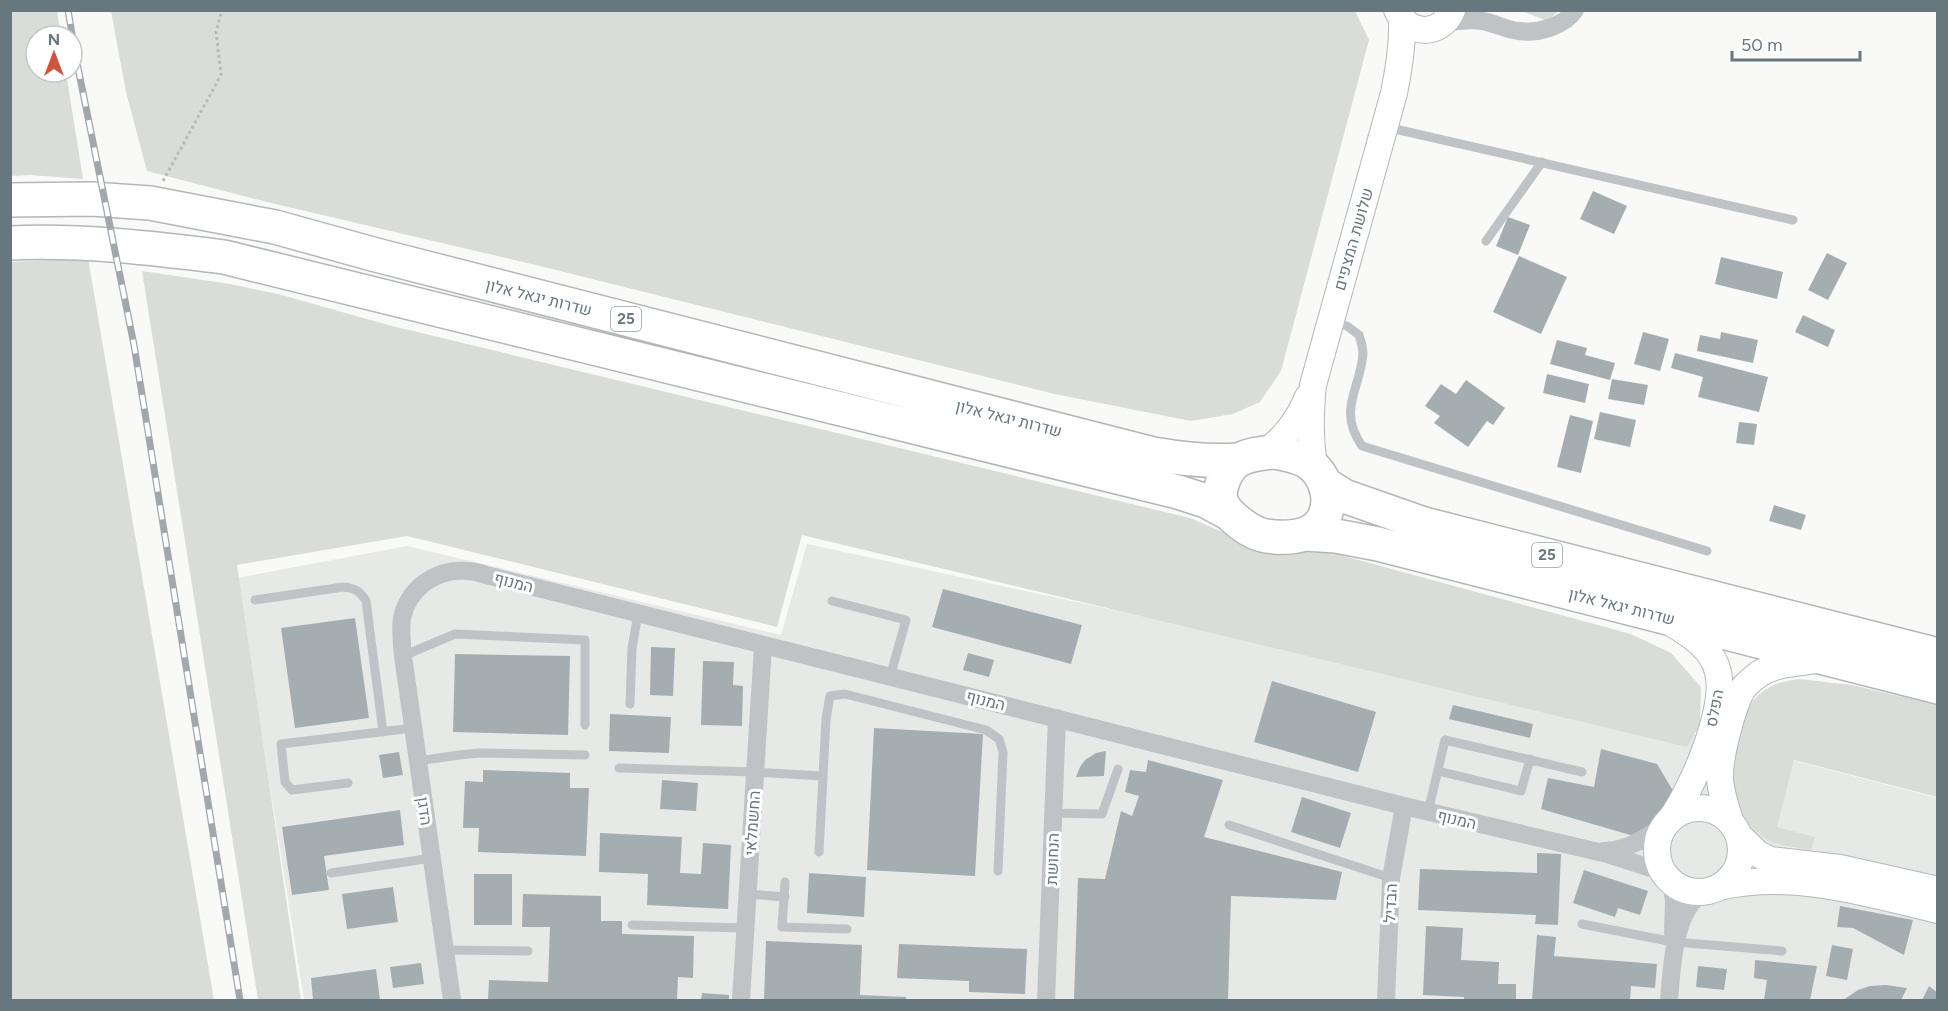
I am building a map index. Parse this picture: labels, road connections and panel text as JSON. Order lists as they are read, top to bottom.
{
  "streets": {
    "highway": ["שדרות יגאל אלון", "25"],
    "street": [
      "שלושת המצפים",
      "המנוף",
      "הפלס",
      "הדגן",
      "החשמלאי",
      "הנחושת",
      "הבדיל"
    ]
  },
  "crossings": [
    ["שלושת המצפים", "שדרות יגאל אלון"],
    ["שלושת המצפים", "25"],
    ["שדרות יגאל אלון", "25"],
    ["שדרות יגאל אלון", "הפלס"],
    ["המנוף", "הפלס"],
    ["המנוף", "הדגן"],
    ["המנוף", "החשמלאי"],
    ["המנוף", "הנחושת"],
    ["המנוף", "הבדיל"]
  ],
  "scale_bar": "50 m",
  "north": "top"
}
